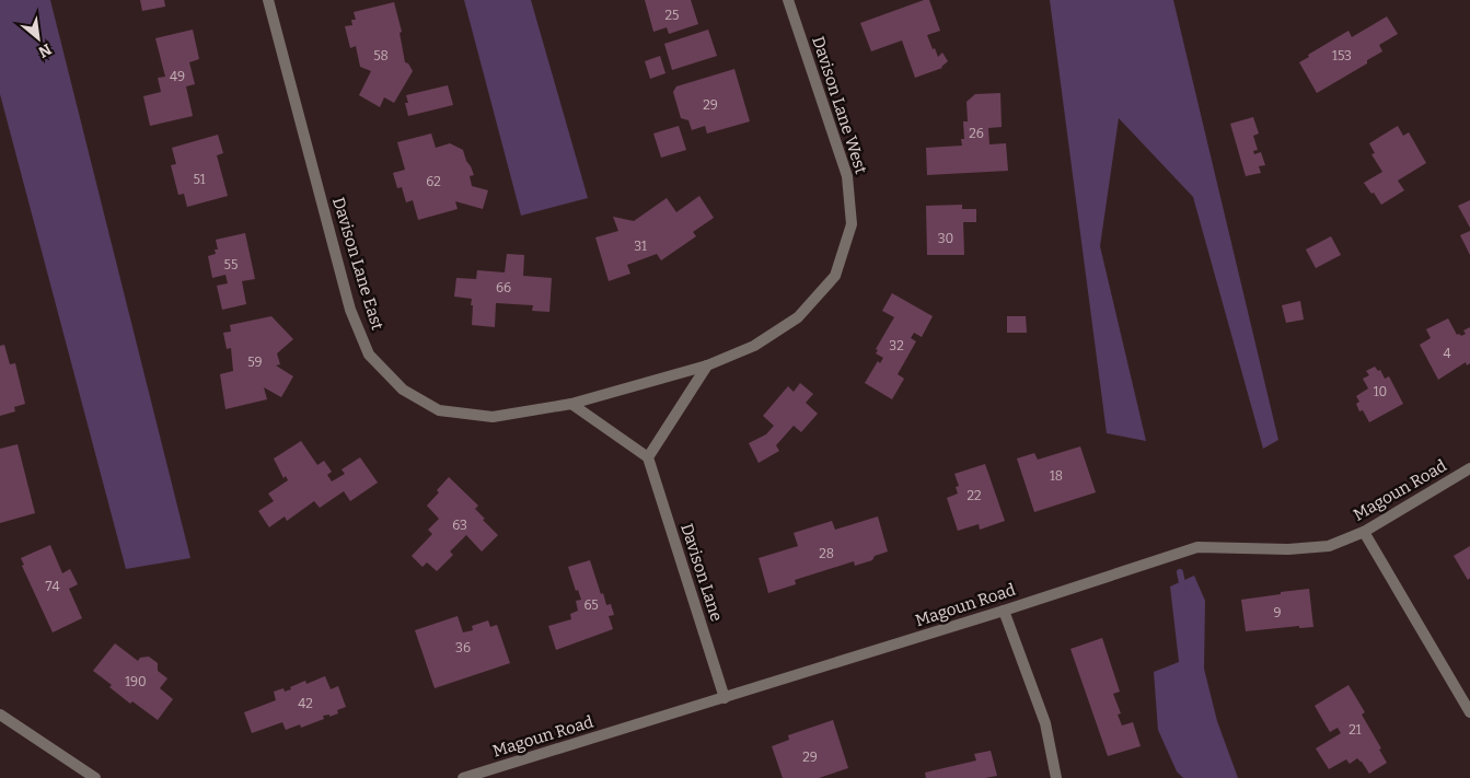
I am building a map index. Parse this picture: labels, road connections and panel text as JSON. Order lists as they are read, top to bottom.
{
  "streets": {
    "street": [
      "Davison Lane West",
      "Davison Lane East",
      "Magoun Road",
      "Davison Lane"
    ]
  },
  "crossings": [
    ["Davison Lane West", "Davison Lane East"],
    ["Magoun Road", "Davison Lane"]
  ],
  "house_numbers": [
    "25",
    "58",
    "153",
    "49",
    "29",
    "26",
    "51",
    "62",
    "30",
    "31",
    "55",
    "66",
    "32",
    "4",
    "59",
    "10",
    "18",
    "22",
    "63",
    "28",
    "74",
    "65",
    "9",
    "36",
    "190",
    "42",
    "21",
    "29"
  ],
  "north": "bottom right"
}
